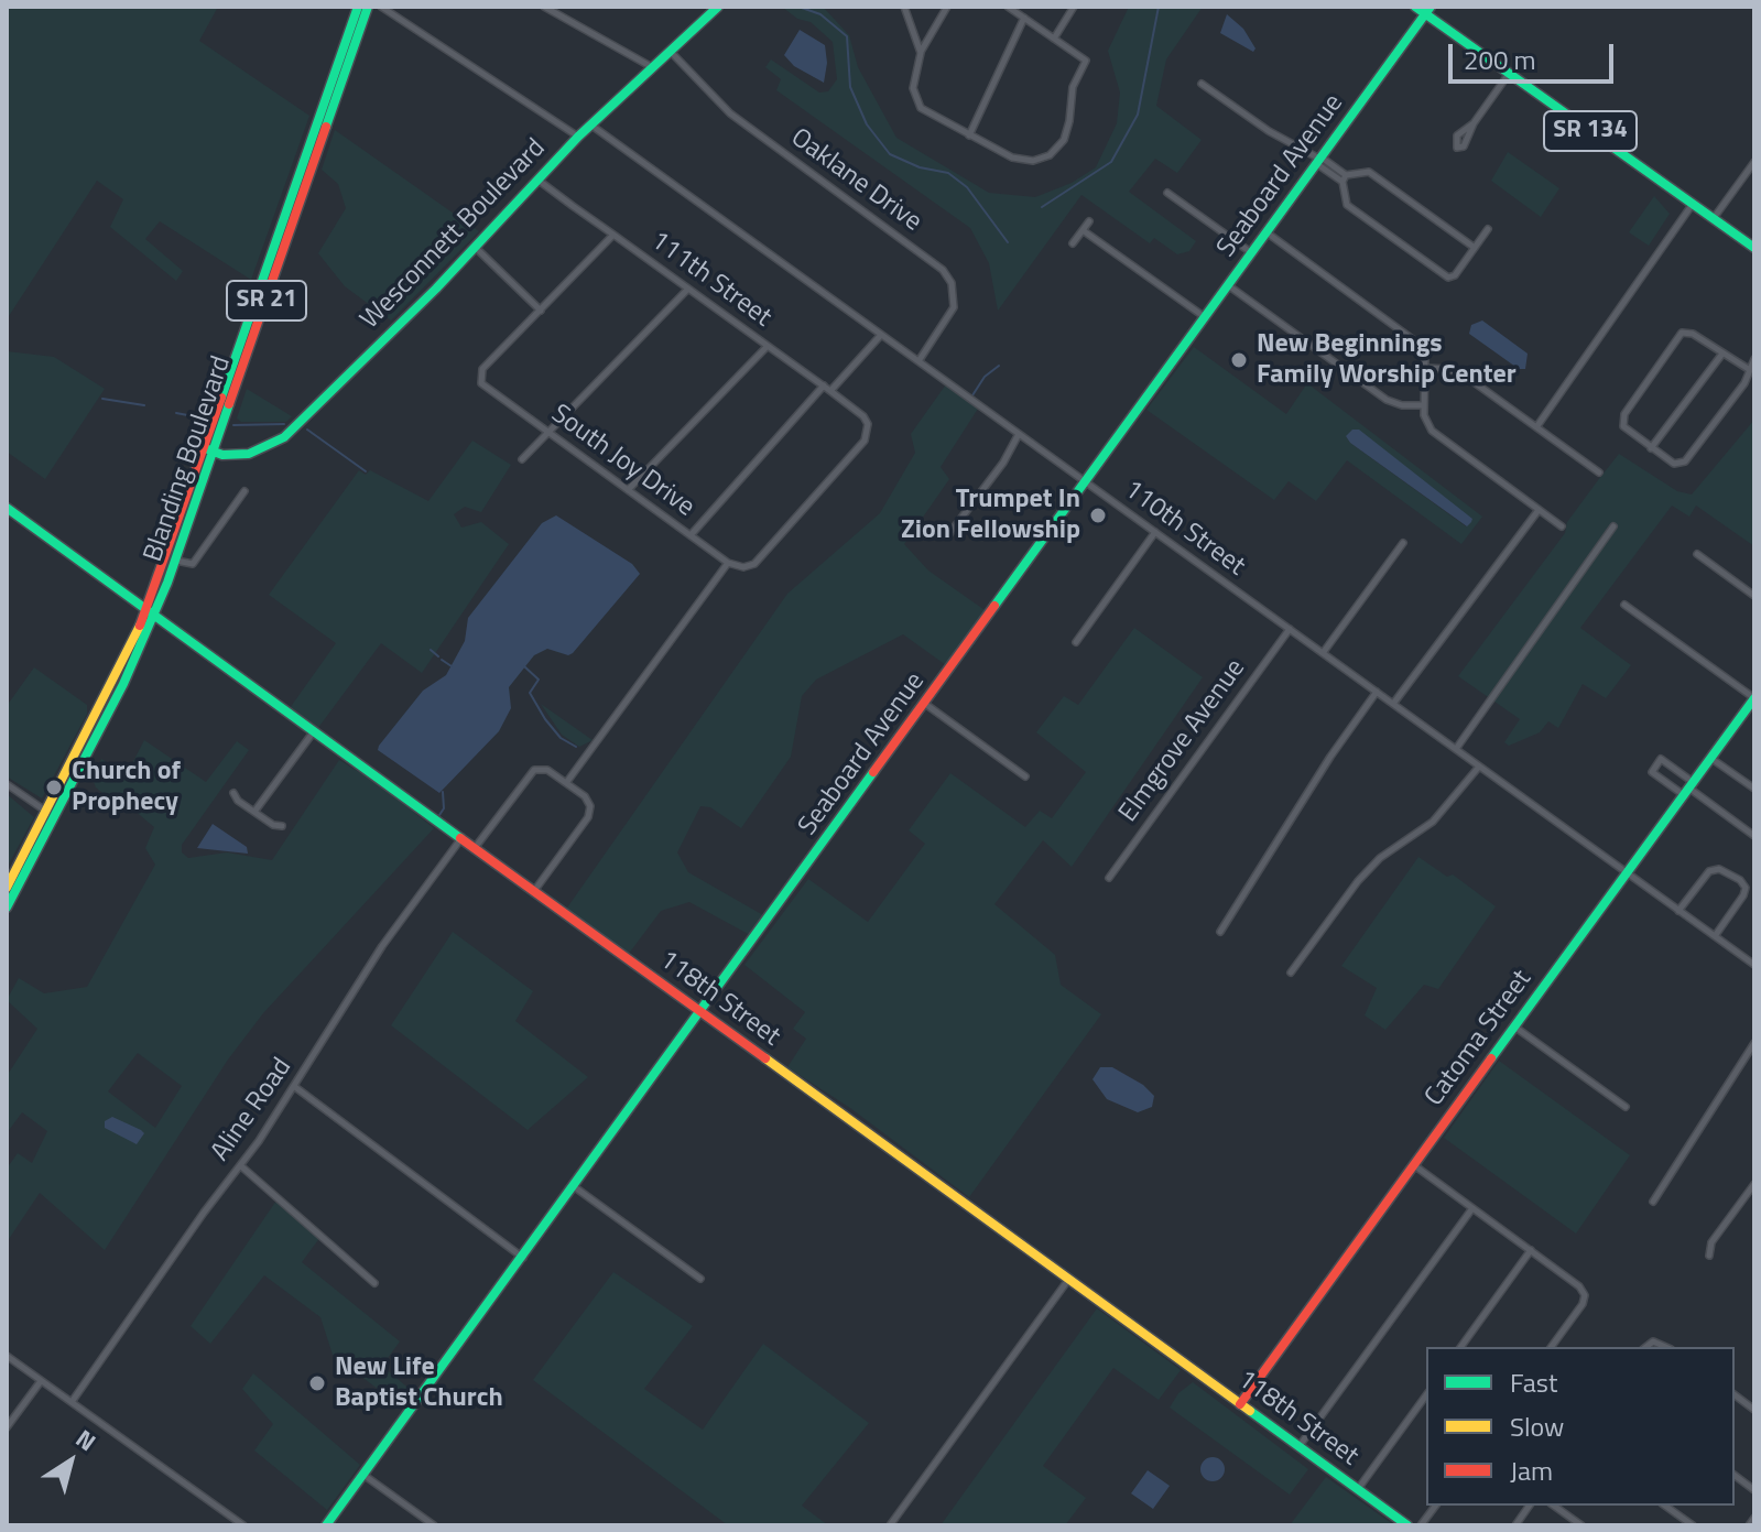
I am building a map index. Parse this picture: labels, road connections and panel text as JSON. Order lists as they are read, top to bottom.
{
  "streets": {
    "street": [
      "SR 134",
      "Seaboard Avenue",
      "Oaklane Drive",
      "Wesconnett Boulevard",
      "111th Street",
      "SR 21",
      "Blanding Boulevard",
      "South Joy Drive",
      "110th Street",
      "Elmgrove Avenue",
      "118th Street",
      "Catoma Street",
      "Aline Road"
    ]
  },
  "crossings": [
    ["SR 134", "Seaboard Avenue"],
    ["Seaboard Avenue", "110th Street"],
    ["Seaboard Avenue", "118th Street"],
    ["Oaklane Drive", "Wesconnett Boulevard"],
    ["Oaklane Drive", "110th Street"],
    ["Wesconnett Boulevard", "111th Street"],
    ["Wesconnett Boulevard", "Blanding Boulevard"],
    ["Wesconnett Boulevard", "110th Street"],
    ["111th Street", "South Joy Drive"],
    ["Blanding Boulevard", "118th Street"],
    ["110th Street", "Elmgrove Avenue"],
    ["110th Street", "Catoma Street"],
    ["118th Street", "Catoma Street"],
    ["118th Street", "Aline Road"]
  ],
  "places": [
    "New Beginnings Family Worship Center",
    "Trumpet In Zion Fellowship",
    "Church of Prophecy",
    "New Life Baptist Church"
  ],
  "legend": ["Fast", "Slow", "Jam"],
  "scale_bar": "200 m",
  "north": "top right"
}
